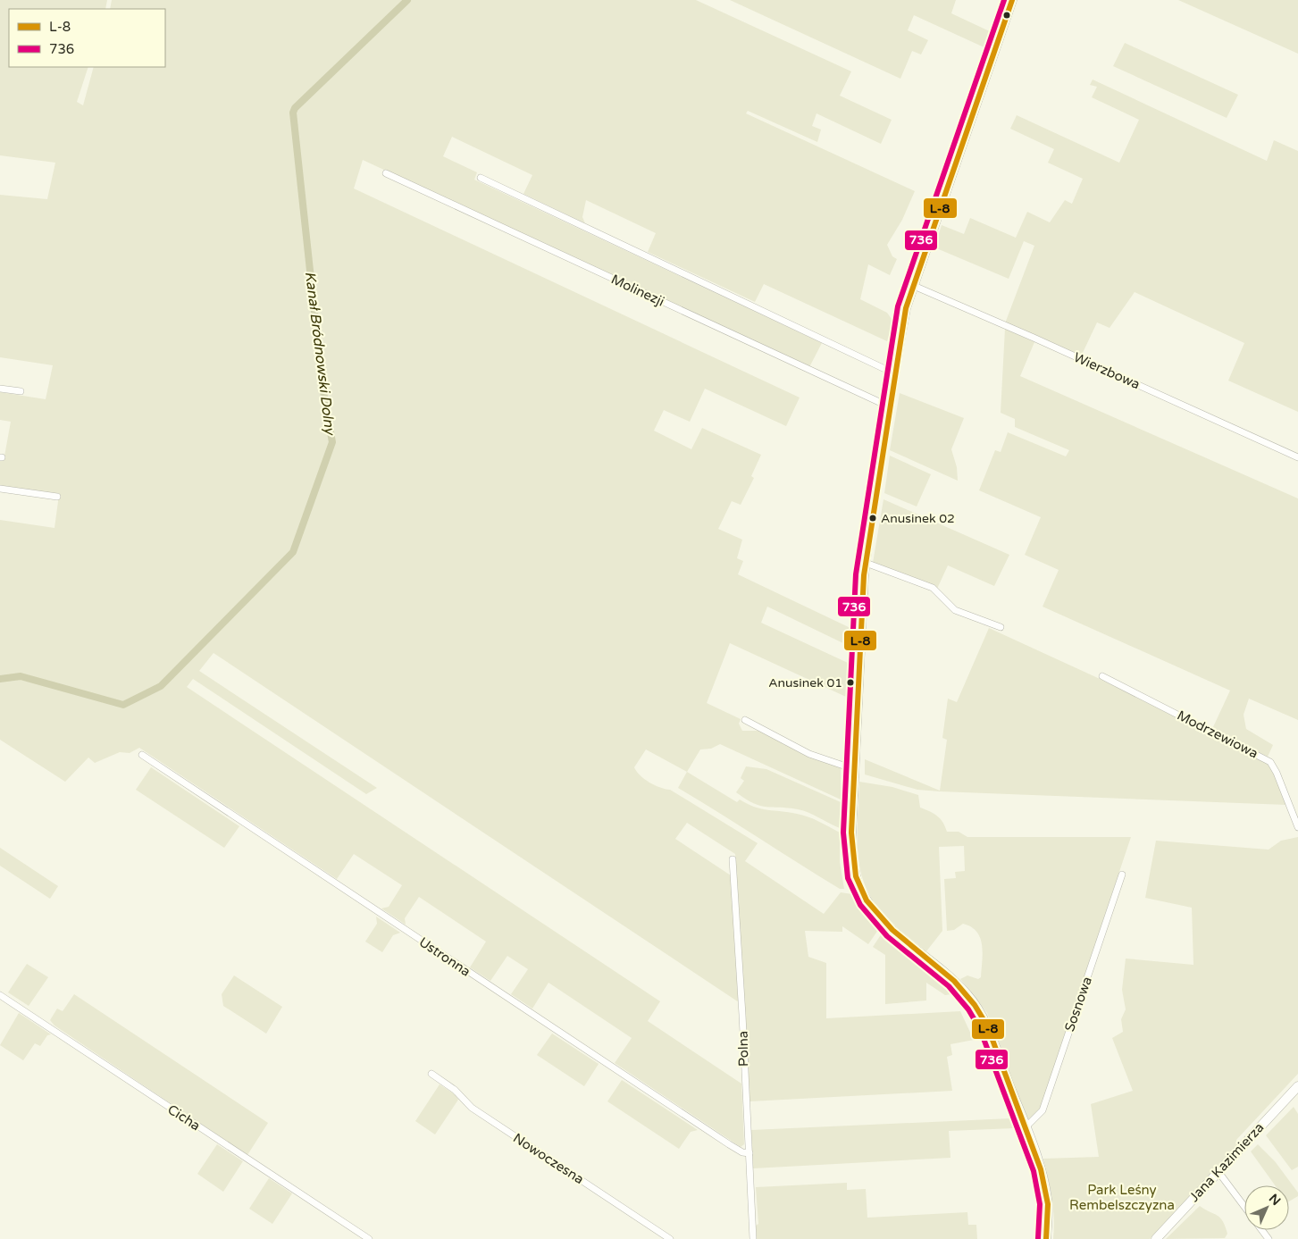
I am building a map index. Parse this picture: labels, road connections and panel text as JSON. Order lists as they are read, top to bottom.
{
  "streets": {
    "main road": ["Jana Kazimierza"],
    "street": [
      "Molinezji",
      "Wierzbowa",
      "Modrzewiowa",
      "Ustronna",
      "Sosnowa",
      "Polna",
      "Cicha",
      "Nowoczesna"
    ]
  },
  "crossings": [
    ["Ustronna", "Polna"]
  ],
  "water": ["Kanał Bródnowski Dolny"],
  "parks": ["Park Leśny Rembelszczyzna"],
  "places": ["Anusinek 02", "Anusinek 01"],
  "lines": ["transit line L-8", "transit line 736"],
  "legend": ["L-8", "736"],
  "north": "top right"
}
